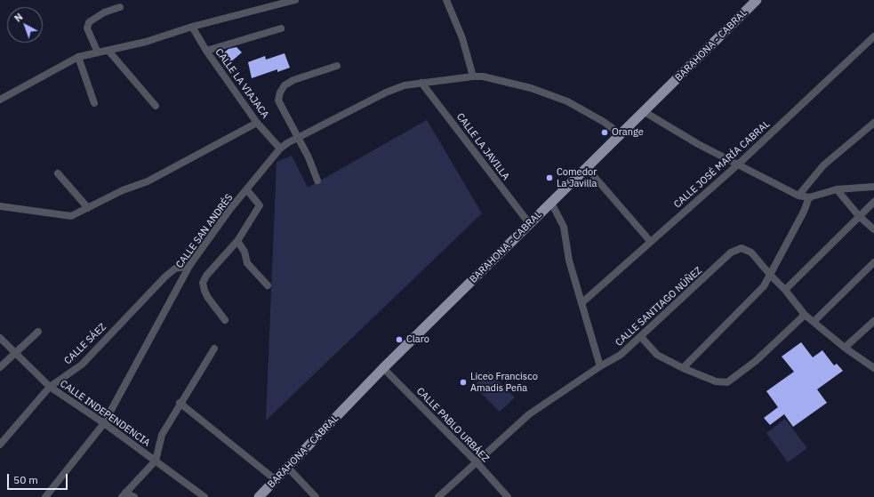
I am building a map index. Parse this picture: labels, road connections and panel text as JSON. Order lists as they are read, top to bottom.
{
  "streets": {
    "main road": ["BARAHONA - CABRAL"],
    "street": [
      "CALLE LA VIAJACA",
      "CALLE LA JAVILLA",
      "CALLE JOSÉ MARÍA CABRAL",
      "CALLE SAN ANDRÉS",
      "CALLE SANTIAGO NÚÑEZ",
      "CALLE SÁEZ",
      "CALLE INDEPENDENCIA",
      "CALLE PABLO URBÁEZ"
    ]
  },
  "crossings": [
    ["BARAHONA - CABRAL", "CALLE LA JAVILLA"],
    ["BARAHONA - CABRAL", "CALLE SAN ANDRÉS"],
    ["BARAHONA - CABRAL", "CALLE PABLO URBÁEZ"],
    ["CALLE LA VIAJACA", "CALLE SAN ANDRÉS"],
    ["CALLE LA JAVILLA", "CALLE SAN ANDRÉS"],
    ["CALLE SAN ANDRÉS", "CALLE SÁEZ"],
    ["CALLE SAN ANDRÉS", "CALLE INDEPENDENCIA"],
    ["CALLE SANTIAGO NÚÑEZ", "CALLE PABLO URBÁEZ"],
    ["CALLE SÁEZ", "CALLE INDEPENDENCIA"]
  ],
  "places": [
    "Orange",
    "Comedor La Javilla",
    "Claro",
    "Liceo Francisco Amadis Peña"
  ],
  "scale_bar": "50 m",
  "north": "top left"
}
